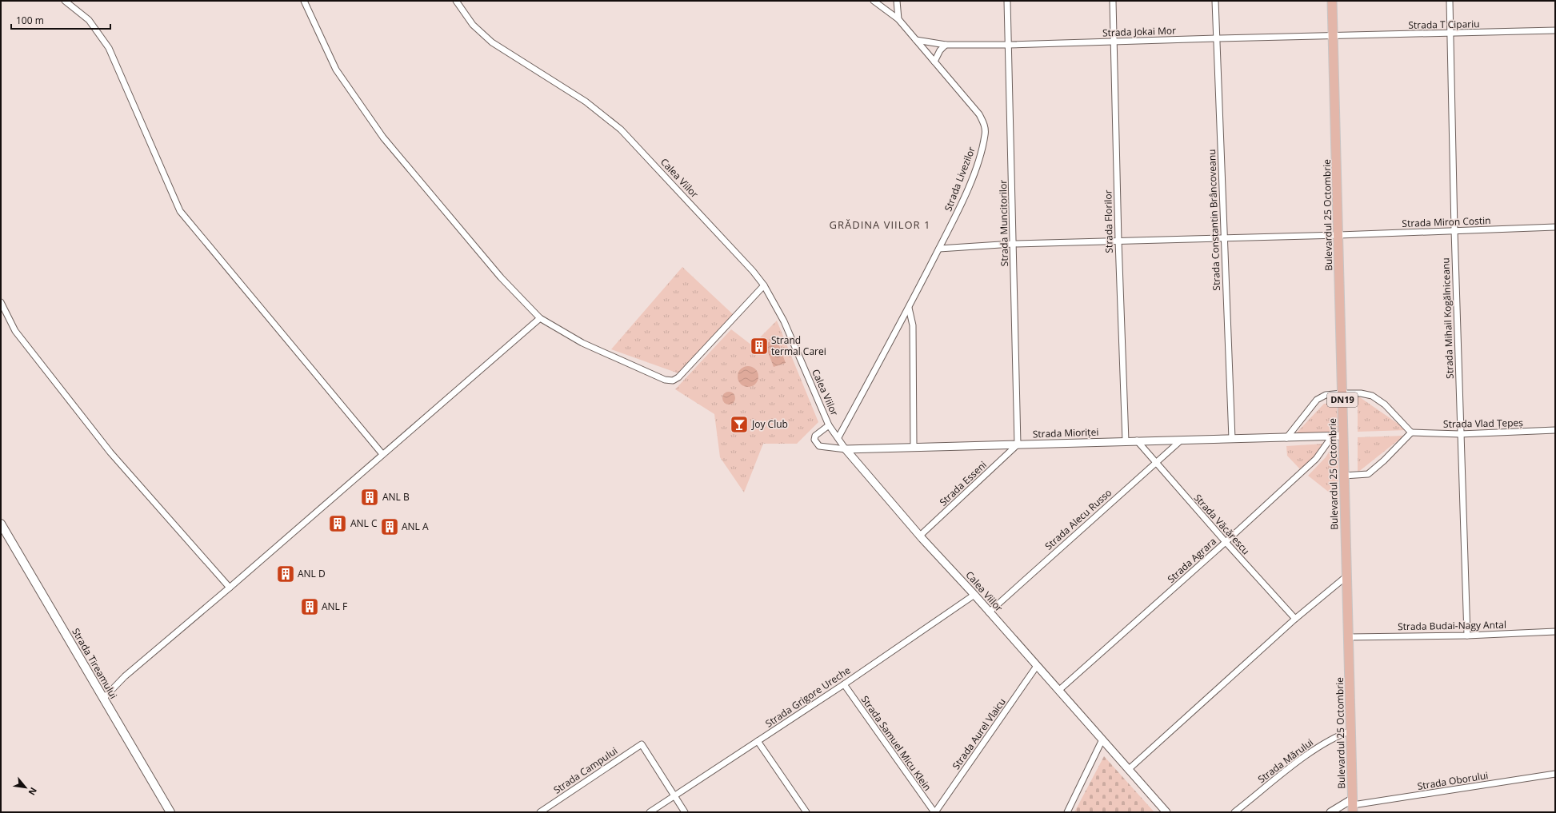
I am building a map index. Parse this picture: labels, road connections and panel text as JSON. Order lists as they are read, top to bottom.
{
  "streets": {
    "main road": ["Bulevardul 25 Octombrie", "DN19", "Strada Tireamului"],
    "street": [
      "Strada T Cipariu",
      "Strada Jokai Mor",
      "Calea Viilor",
      "Strada Livezilor",
      "Strada Constantin Brâncoveanu",
      "Strada Florilor",
      "Strada Miron Costin",
      "Strada Muncitorilor",
      "Strada Mihail Kogălniceanu",
      "Strada Vlad Țepeș",
      "Strada Mioriței",
      "Strada Esseni",
      "Strada Alecu Russo",
      "Strada Văcărescu",
      "Strada Agrara",
      "Strada Budai-Nagy Antal",
      "Strada Grigore Ureche",
      "Strada Aurel Vlaicu",
      "Strada Samuel Micu Klein",
      "Strada Mărului",
      "Strada Campului",
      "Strada Oborului"
    ]
  },
  "crossings": [
    ["Strada T Cipariu", "Strada Jokai Mor"],
    ["Strada T Cipariu", "Bulevardul 25 Octombrie"],
    ["Strada T Cipariu", "Strada Mihail Kogălniceanu"],
    ["Strada Jokai Mor", "Strada Livezilor"],
    ["Strada Jokai Mor", "Bulevardul 25 Octombrie"],
    ["Strada Jokai Mor", "Strada Constantin Brâncoveanu"],
    ["Strada Jokai Mor", "Strada Florilor"],
    ["Strada Jokai Mor", "Strada Muncitorilor"],
    ["Calea Viilor", "Strada Livezilor"],
    ["Calea Viilor", "Strada Mioriței"],
    ["Calea Viilor", "Strada Esseni"],
    ["Calea Viilor", "Strada Alecu Russo"],
    ["Calea Viilor", "Strada Agrara"],
    ["Calea Viilor", "Strada Grigore Ureche"],
    ["Calea Viilor", "Strada Aurel Vlaicu"],
    ["Strada Livezilor", "Strada Miron Costin"],
    ["Bulevardul 25 Octombrie", "Strada Miron Costin"],
    ["Bulevardul 25 Octombrie", "Strada Mioriței"],
    ["Bulevardul 25 Octombrie", "Strada Budai-Nagy Antal"],
    ["Bulevardul 25 Octombrie", "Strada Mărului"],
    ["Bulevardul 25 Octombrie", "Strada Oborului"],
    ["Strada Constantin Brâncoveanu", "Strada Miron Costin"],
    ["Strada Constantin Brâncoveanu", "Strada Mioriței"],
    ["Strada Florilor", "Strada Miron Costin"],
    ["Strada Florilor", "Strada Mioriței"],
    ["Strada Miron Costin", "Strada Muncitorilor"],
    ["Strada Miron Costin", "Strada Mihail Kogălniceanu"],
    ["Strada Muncitorilor", "Strada Mioriței"],
    ["Strada Muncitorilor", "Strada Esseni"],
    ["Strada Mihail Kogălniceanu", "Strada Vlad Țepeș"],
    ["Strada Mihail Kogălniceanu", "Strada Budai-Nagy Antal"],
    ["Strada Mioriței", "Strada Esseni"],
    ["Strada Mioriței", "Strada Alecu Russo"],
    ["Strada Mioriței", "Strada Văcărescu"],
    ["Strada Mioriței", "Strada Agrara"],
    ["Strada Alecu Russo", "Strada Văcărescu"],
    ["Strada Văcărescu", "Strada Agrara"],
    ["Strada Grigore Ureche", "Strada Samuel Micu Klein"],
    ["Strada Grigore Ureche", "Strada Campului"],
    ["Strada Aurel Vlaicu", "Strada Samuel Micu Klein"]
  ],
  "districts": ["GRĂDINA VIILOR 1"],
  "places": {
    "building": [
      "Strand termal Carei",
      "ANL B",
      "ANL C",
      "ANL A",
      "ANL D",
      "ANL F"
    ],
    "bar": ["Joy Club"]
  },
  "scale_bar": "100 m",
  "north": "bottom right"
}
